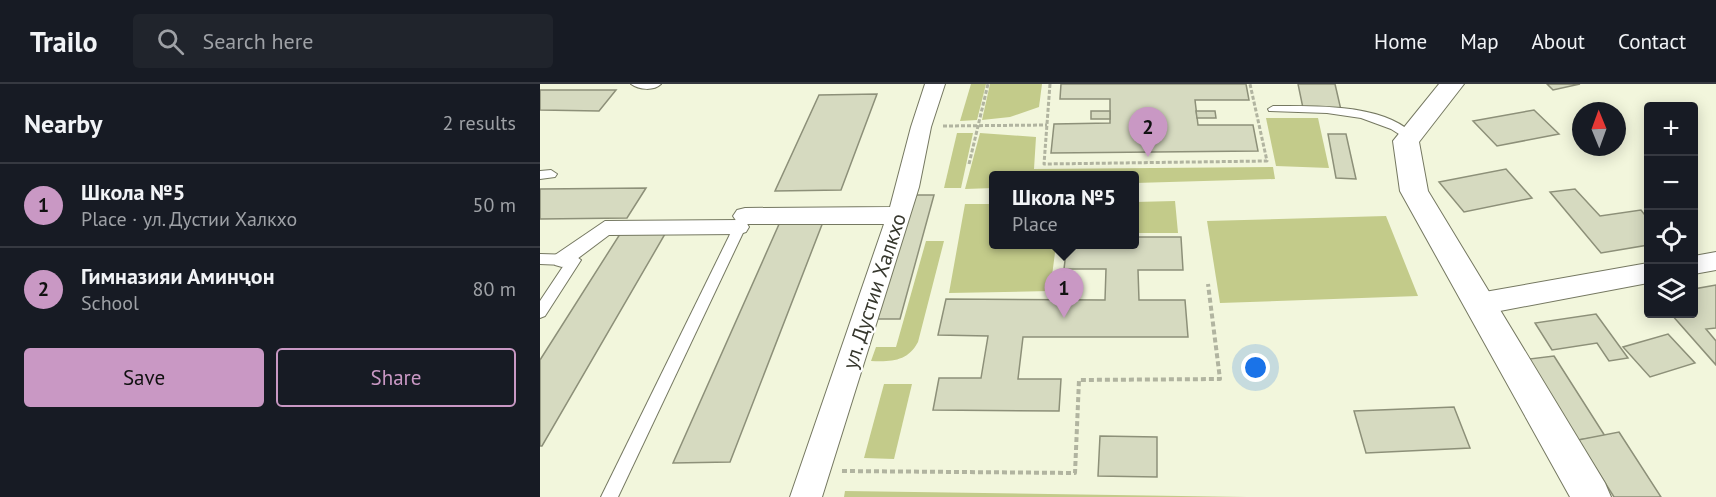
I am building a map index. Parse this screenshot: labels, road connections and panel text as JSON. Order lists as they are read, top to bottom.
{
  "streets": {
    "street": ["ул. Дустии Халкхо"]
  },
  "north": "top",
  "page": {
    "header": "Trailo",
    "search": "Search here",
    "nav": [
      "Home",
      "Map",
      "About",
      "Contact"
    ],
    "heading": ["Nearby", "2 results"],
    "map_buttons": ["+", "−"],
    "pins": ["2", "1"],
    "list": [
      {
        "mark": "1",
        "name": "Школа №5",
        "note": "Place · ул. Дустии Халкхо",
        "value": "50 m"
      },
      {
        "mark": "2",
        "name": "Гимназияи Аминҷон",
        "note": "School",
        "value": "80 m"
      }
    ],
    "popup": ["Школа №5", "Place"],
    "buttons": ["Save", "Share"]
  }
}
